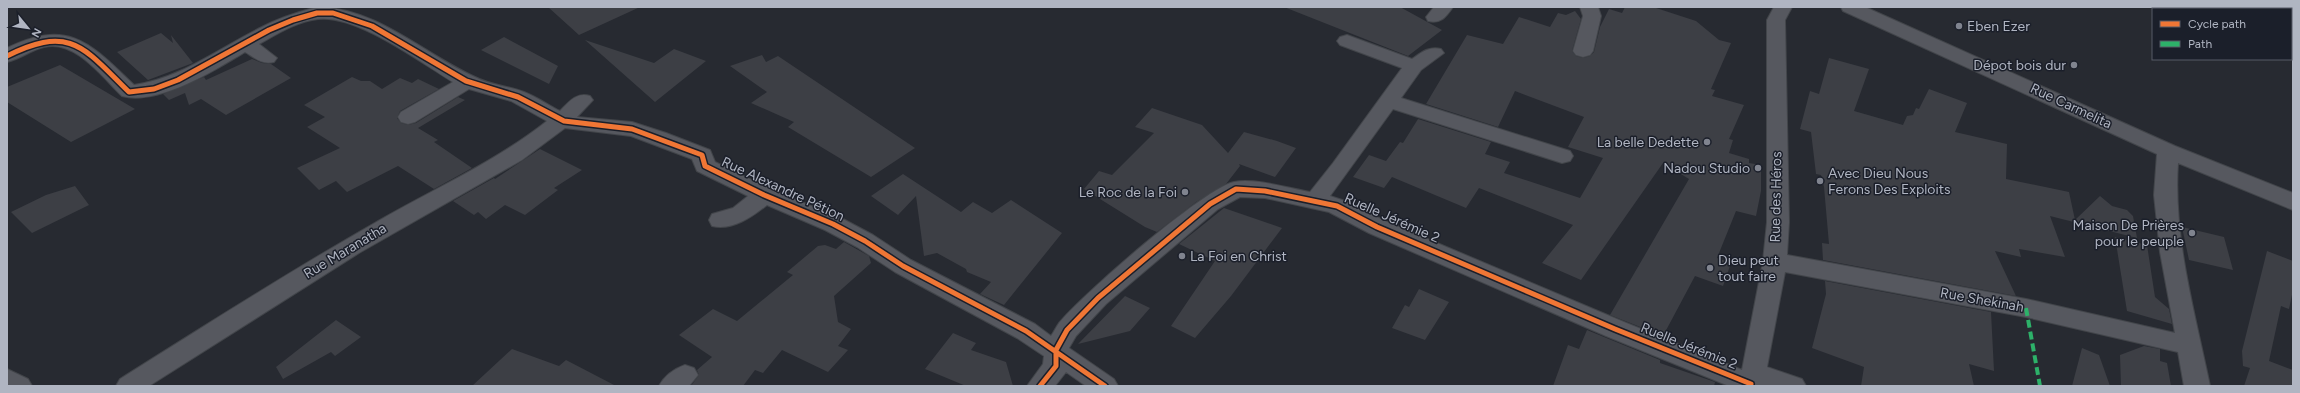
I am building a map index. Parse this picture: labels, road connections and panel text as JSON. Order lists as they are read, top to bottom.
{
  "streets": {
    "street": [
      "Rue Carmelita",
      "Rue Alexandre Pétion",
      "Rue des Héros",
      "Ruelle Jérémie 2",
      "Rue Maranatha",
      "Rue Shekinah"
    ]
  },
  "crossings": [
    ["Rue Alexandre Pétion", "Ruelle Jérémie 2"],
    ["Rue Alexandre Pétion", "Rue Maranatha"],
    ["Rue des Héros", "Ruelle Jérémie 2"],
    ["Rue des Héros", "Rue Shekinah"]
  ],
  "places": [
    "Eben Ezer",
    "Dépot bois dur",
    "La belle Dedette",
    "Nadou Studio",
    "Avec Dieu Nous Ferons Des Exploits",
    "Le Roc de la Foi",
    "Maison De Prières pour le peuple",
    "La Foi en Christ",
    "Dieu peut tout faire"
  ],
  "legend": ["Cycle path", "Path"],
  "north": "bottom right"
}
